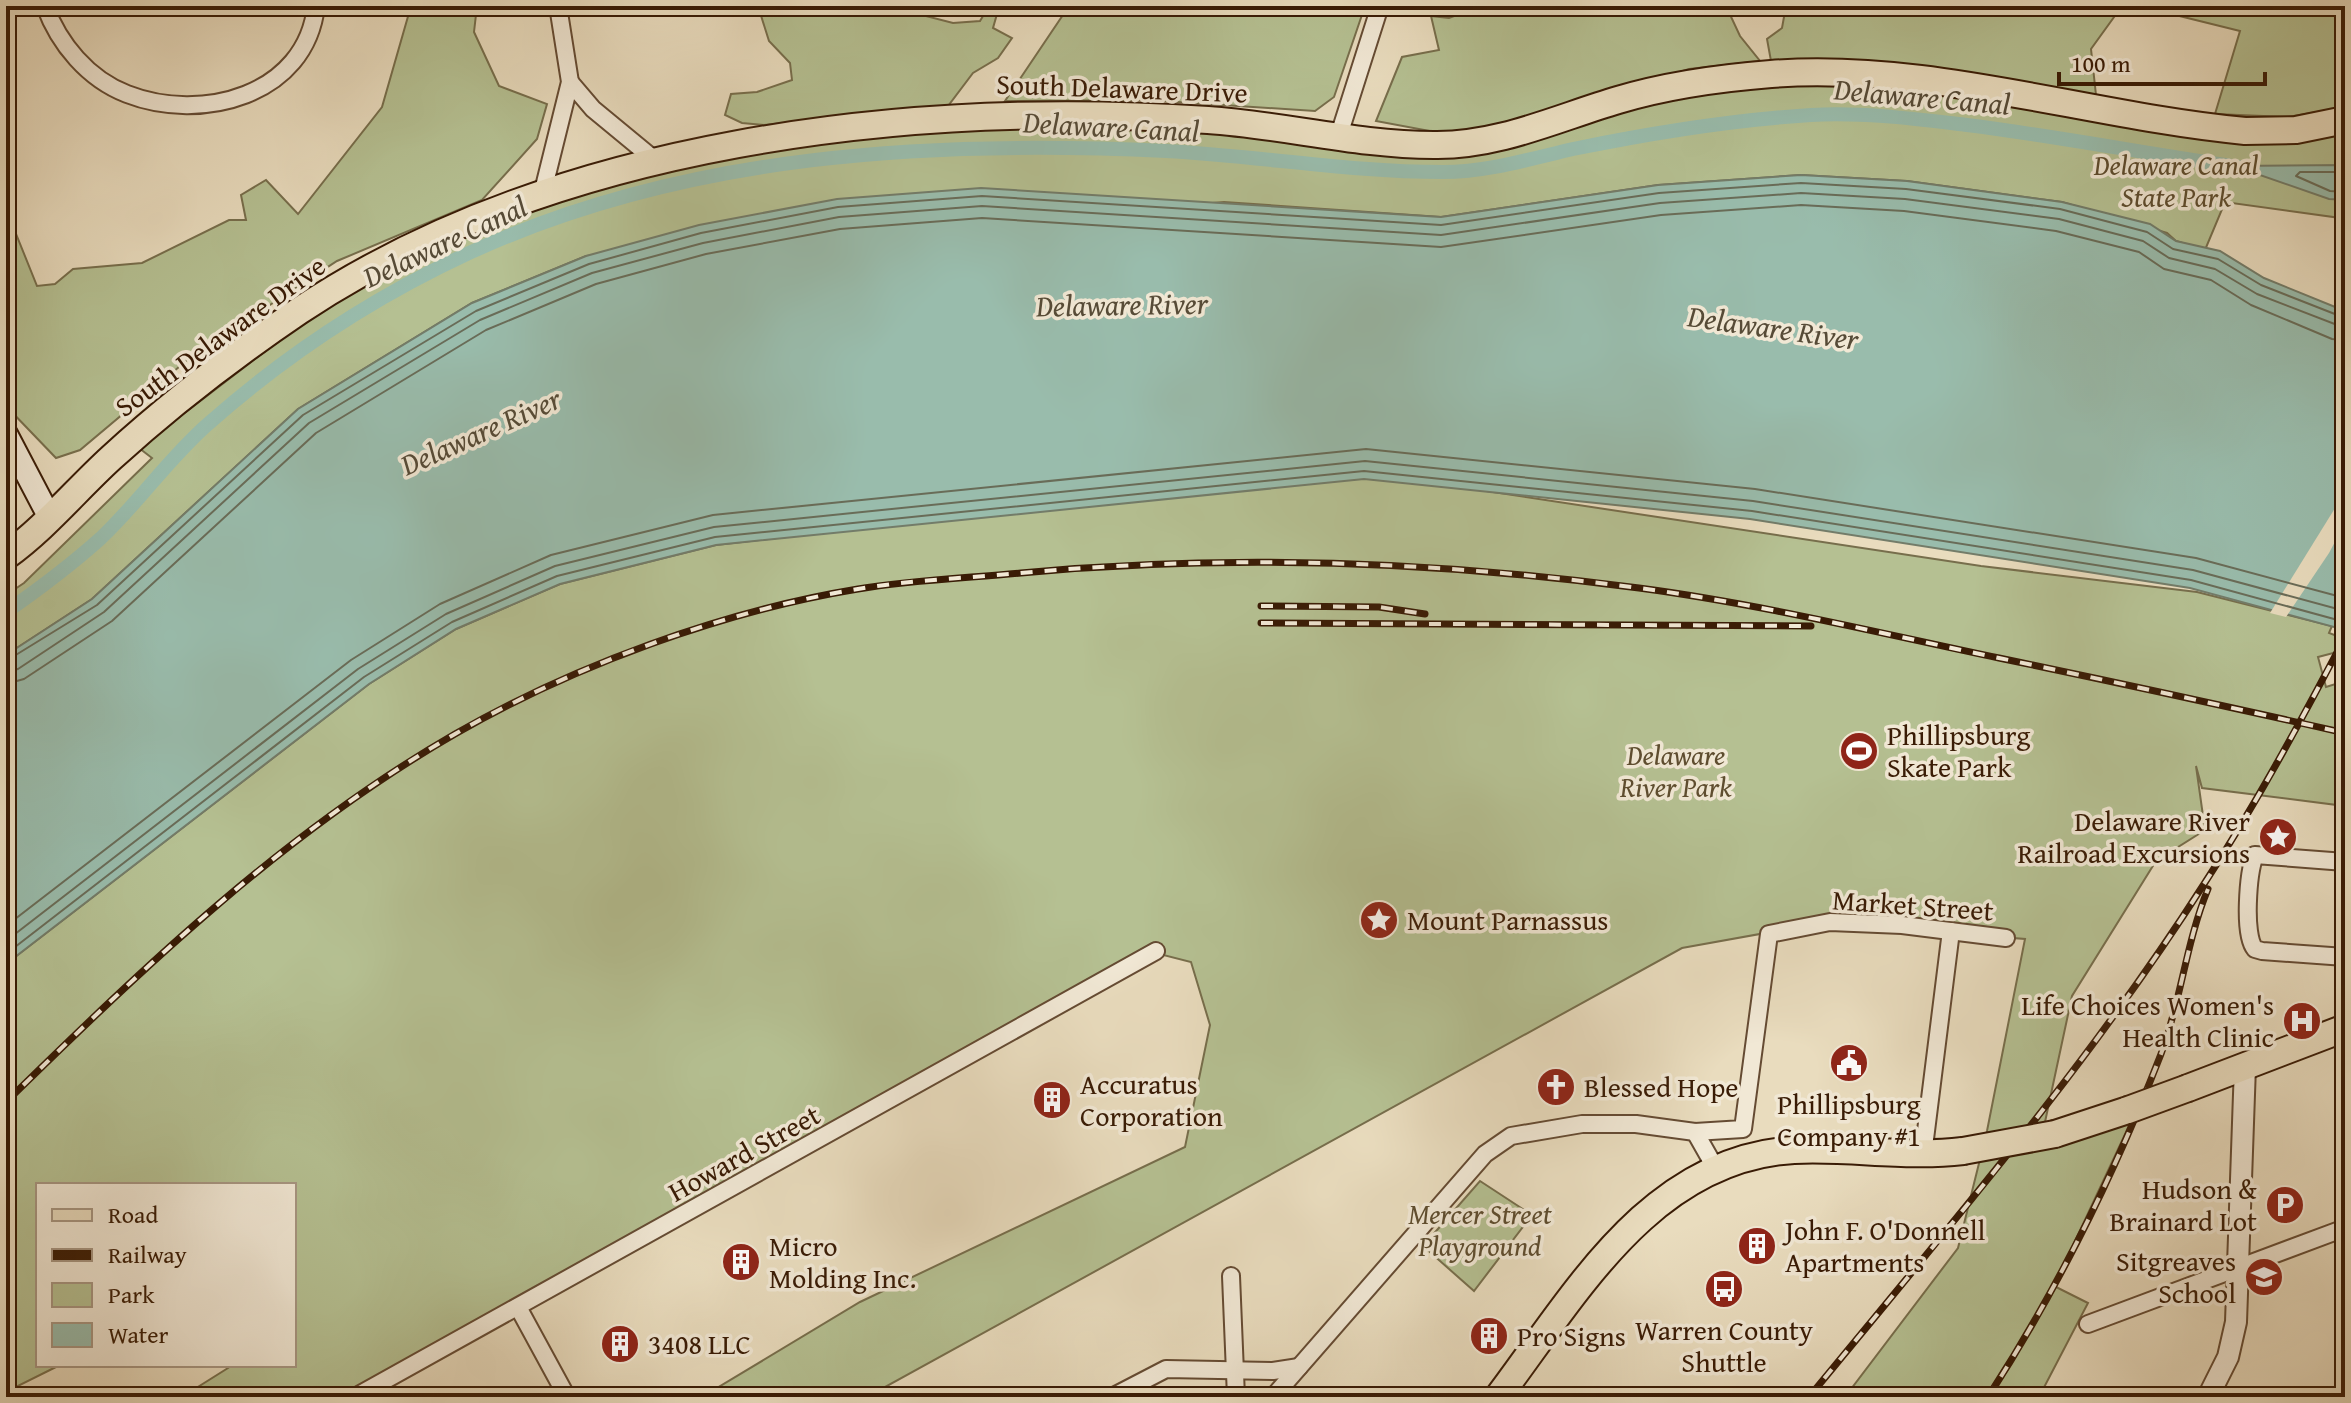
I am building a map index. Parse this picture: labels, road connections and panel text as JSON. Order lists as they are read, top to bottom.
{
  "streets": {
    "main road": ["South Delaware Drive"],
    "street": ["Market Street", "Howard Street"]
  },
  "water": ["Delaware Canal", "Delaware River"],
  "parks": ["Delaware Canal State Park", "Delaware River Park", "Mercer Street Playground"],
  "places": {
    "sports": ["Phillipsburg Skate Park"],
    "place": ["Delaware River Railroad Excursions", "Mount Parnassus"],
    "hospital": ["Life Choices Women's Health Clinic"],
    "public building": ["Phillipsburg Company #1"],
    "church": ["Blessed Hope"],
    "building": [
      "Accuratus Corporation",
      "John F. O'Donnell Apartments",
      "Micro Molding Inc.",
      "Pro Signs",
      "3408 LLC"
    ],
    "parking": ["Hudson & Brainard Lot"],
    "school or university": ["Sitgreaves School"],
    "bus stop": ["Warren County Shuttle"]
  },
  "legend": [
    "Road",
    "Railway",
    "Park",
    "Water"
  ],
  "scale_bar": "100 m"
}
